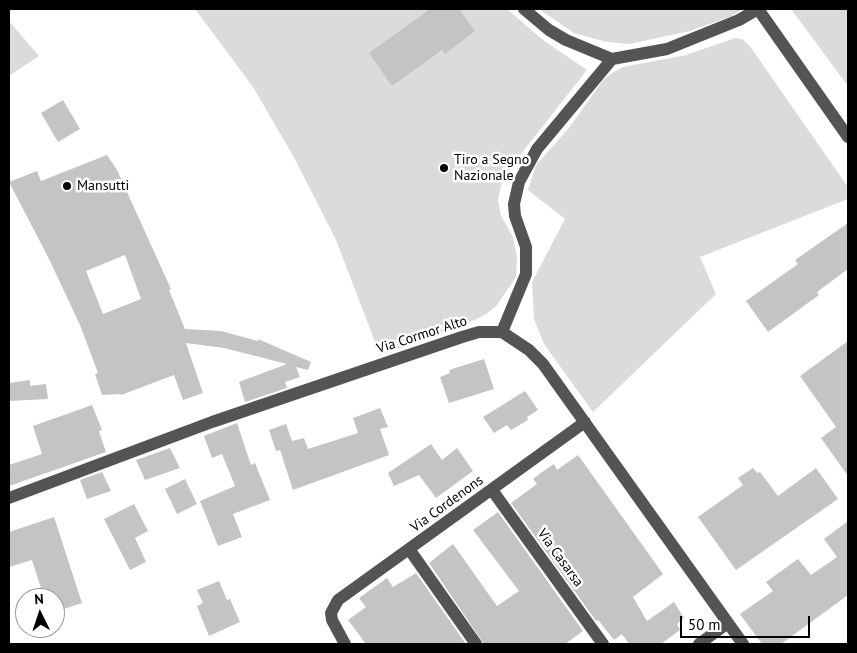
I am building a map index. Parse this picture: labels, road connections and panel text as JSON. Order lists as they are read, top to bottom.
{
  "streets": {
    "street": ["Via Cormor Alto", "Via Cordenons", "Via Casarsa"]
  },
  "crossings": [
    ["Via Cordenons", "Via Casarsa"]
  ],
  "places": ["Tiro a Segno Nazionale", "Mansutti"],
  "scale_bar": "50 m",
  "north": "top"
}
